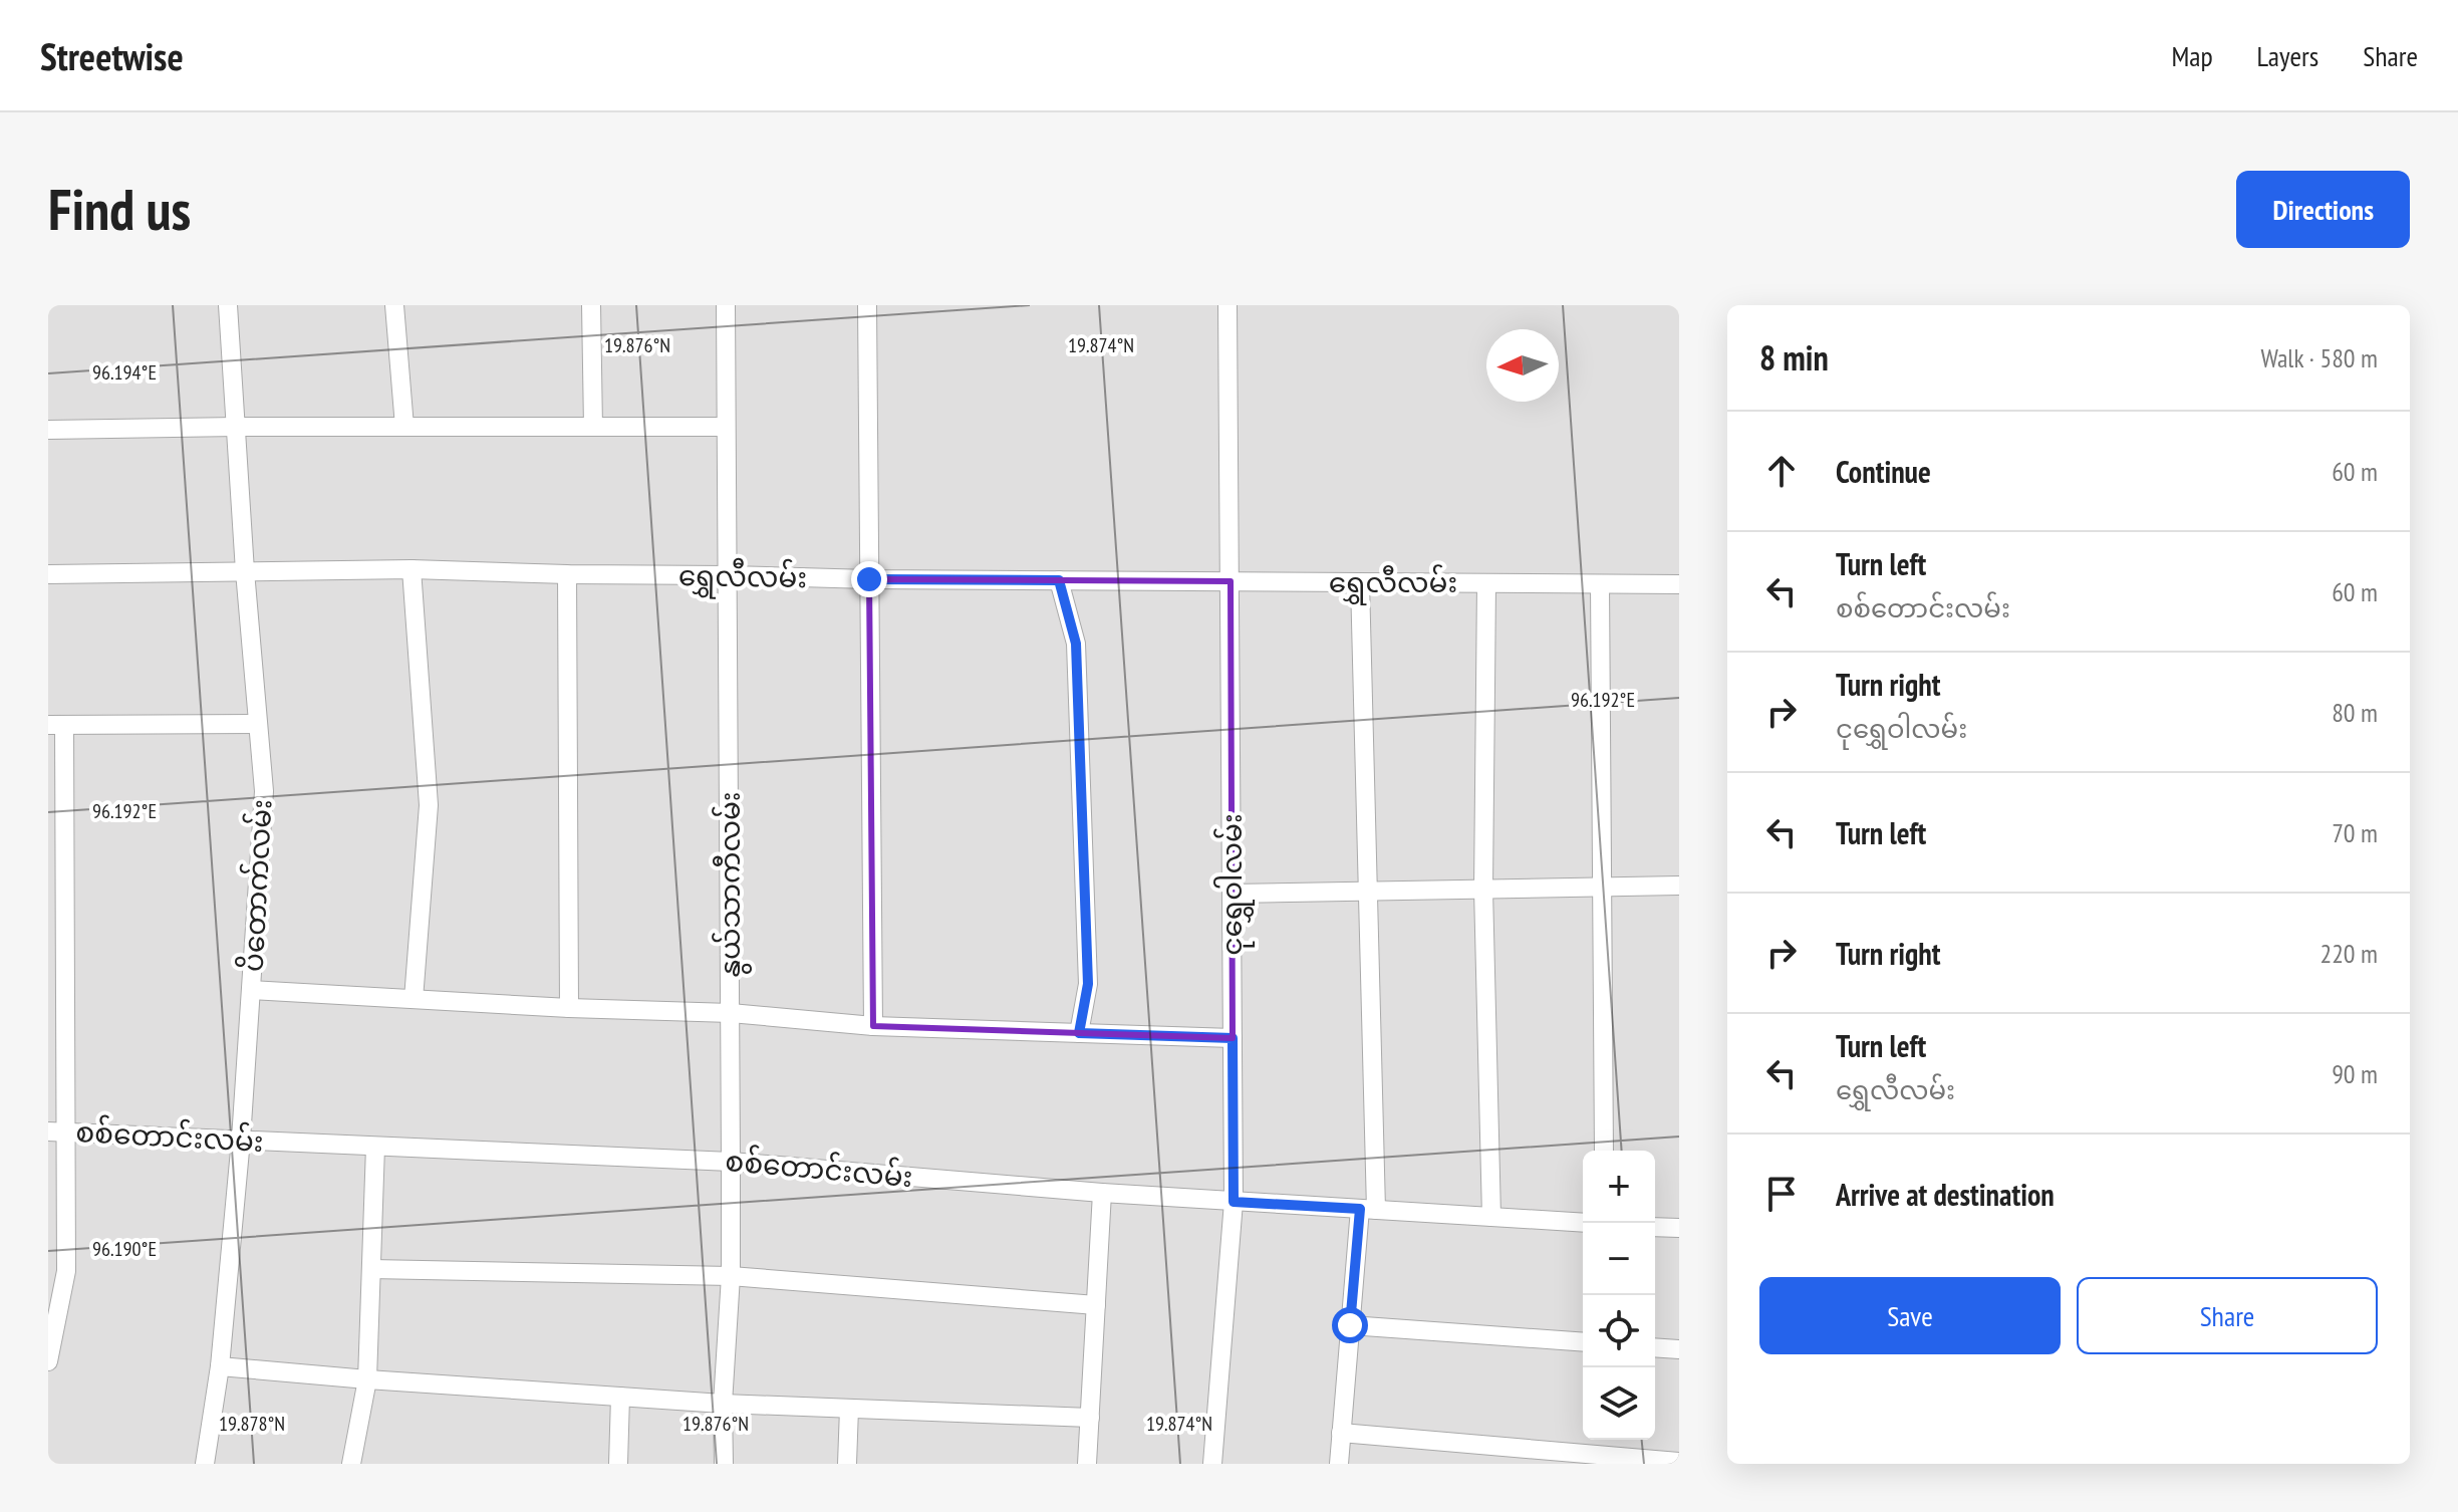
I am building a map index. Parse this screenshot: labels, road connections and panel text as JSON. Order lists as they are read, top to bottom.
{
  "streets": {
    "street": [
      "ရွှေလီလမ်း",
      "နွယ်သာကီလမ်း",
      "ငုရွှေဝါလမ်း",
      "ပိတောက်လမ်း",
      "စစ်တောင်းလမ်း"
    ]
  },
  "crossings": [
    ["ရွှေလီလမ်း", "နွယ်သာကီလမ်း"],
    ["ရွှေလီလမ်း", "ငုရွှေဝါလမ်း"],
    ["ရွှေလီလမ်း", "ပိတောက်လမ်း"],
    ["နွယ်သာကီလမ်း", "စစ်တောင်းလမ်း"],
    ["ငုရွှေဝါလမ်း", "စစ်တောင်းလမ်း"],
    ["ပိတောက်လမ်း", "စစ်တောင်းလမ်း"]
  ],
  "north": "left",
  "page": {
    "header": "Streetwise",
    "nav": ["Map", "Layers", "Share"],
    "buttons": [
      "Directions",
      ["Save", "Share"]
    ],
    "title": "Find us",
    "heading": ["8 min", "Walk · 580 m"],
    "list": [
      ["Continue", "60 m"],
      ["Turn left", "စစ်တောင်းလမ်း", "60 m"],
      ["Turn right", "ငုရွှေဝါလမ်း", "80 m"],
      ["Turn left", "70 m"],
      ["Turn right", "220 m"],
      ["Turn left", "ရွှေလီလမ်း", "90 m"],
      "Arrive at destination"
    ],
    "map_buttons": ["+", "−"]
  },
  "coordinates": [
    "19.876°N",
    "19.874°N",
    "96.194°E",
    "96.192°E",
    "96.190°E",
    "19.878°N"
  ]
}
